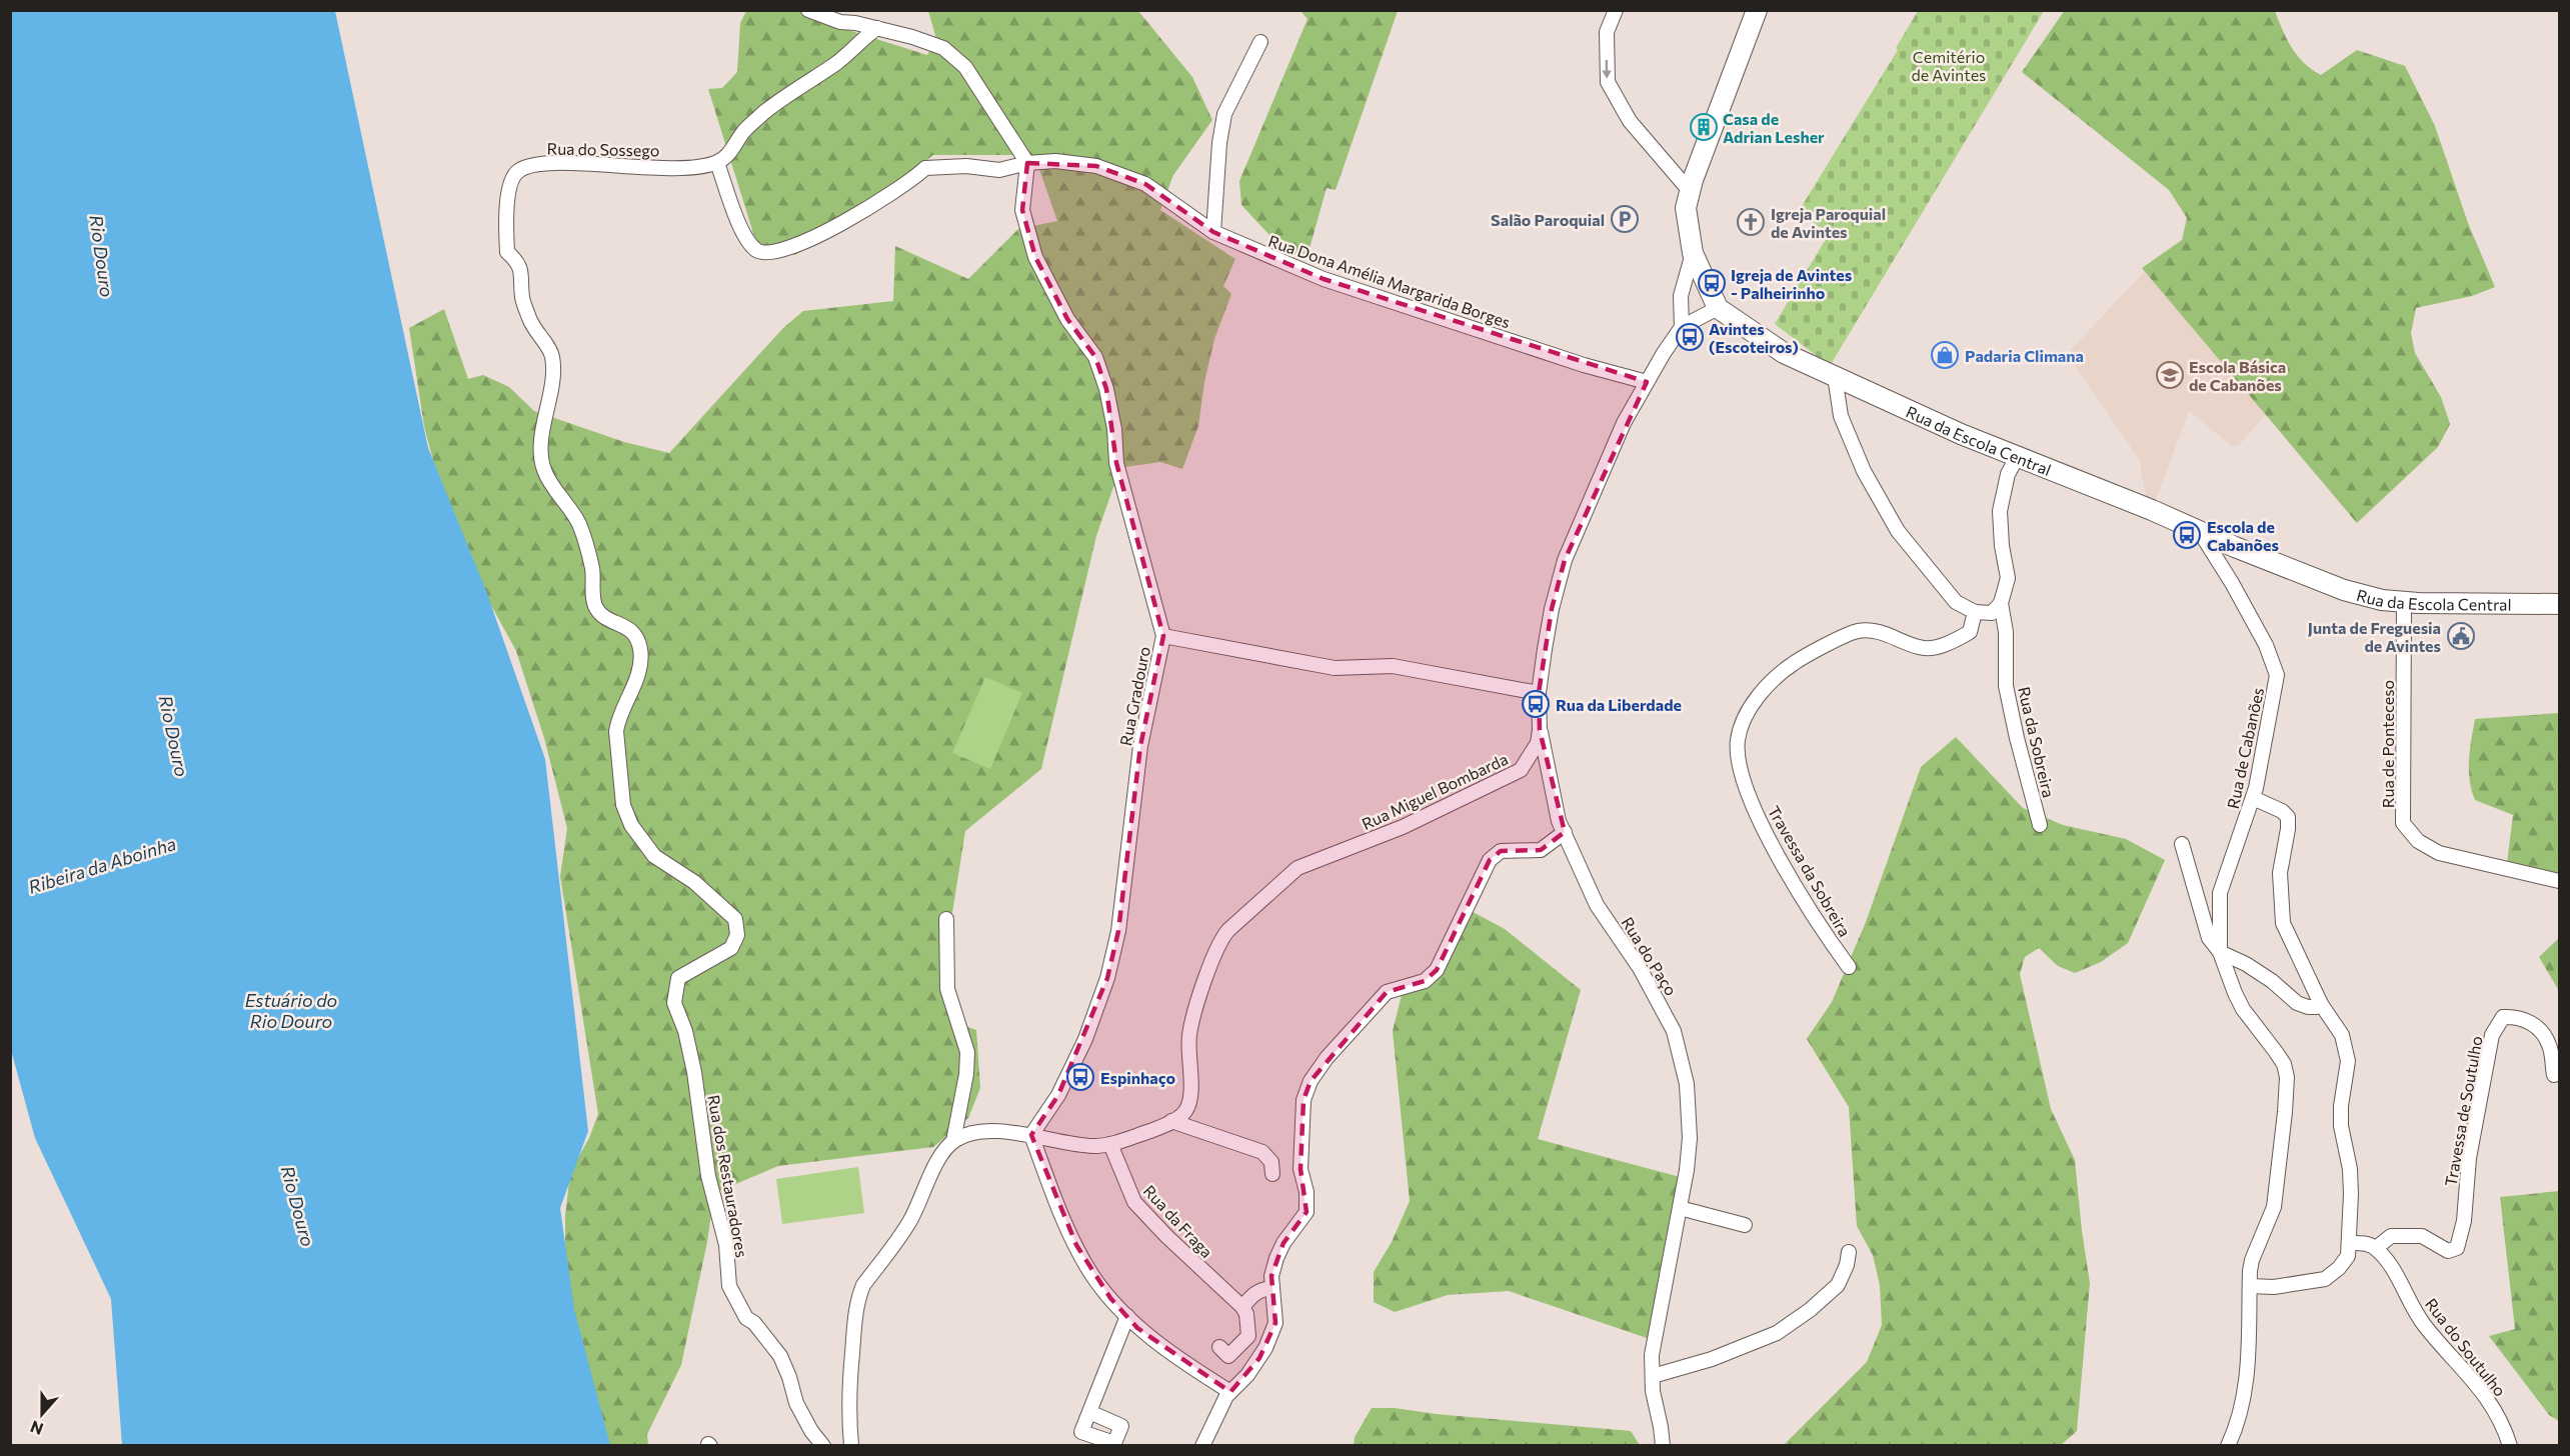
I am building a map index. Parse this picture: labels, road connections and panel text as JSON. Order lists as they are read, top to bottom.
{
  "streets": {
    "street": [
      "Rua do Sossego",
      "Rua Dona Amélia Margarida Borges",
      "Rua da Escola Central",
      "Rua Gradouro",
      "Rua da Sobreira",
      "Rua de Ponteceso",
      "Rua de Cabanões",
      "Rua Miguel Bombarda",
      "Travessa da Sobreira",
      "Rua do Paço",
      "Travessa de Soutulho",
      "Rua dos Restauradores",
      "Rua da Fraga",
      "Rua do Soutulho"
    ]
  },
  "crossings": [
    ["Rua do Sossego", "Rua Dona Amélia Margarida Borges"],
    ["Rua do Sossego", "Rua dos Restauradores"],
    ["Rua Dona Amélia Margarida Borges", "Rua Gradouro"],
    ["Rua Dona Amélia Margarida Borges", "Rua Miguel Bombarda"],
    ["Rua da Escola Central", "Rua da Sobreira"],
    ["Rua da Escola Central", "Rua de Ponteceso"],
    ["Rua da Escola Central", "Rua de Cabanões"],
    ["Rua da Escola Central", "Rua Miguel Bombarda"],
    ["Rua Gradouro", "Rua Miguel Bombarda"],
    ["Rua Miguel Bombarda", "Rua do Paço"],
    ["Rua Miguel Bombarda", "Rua da Fraga"],
    ["Travessa de Soutulho", "Rua do Soutulho"]
  ],
  "water": ["Rio Douro", "Ribeira da Aboinha", "Estuário do Rio Douro"],
  "parks": ["Cemitério de Avintes"],
  "places": {
    "building": ["Casa de Adrian Lesher"],
    "parking": ["Salão Paroquial"],
    "church": ["Igreja Paroquial de Avintes"],
    "bus stop": [
      "Igreja de Avintes - Palheirinho",
      "Avintes (Escoteiros)",
      "Escola de Cabanões",
      "Rua da Liberdade",
      "Espinhaço"
    ],
    "shop": ["Padaria Climana"],
    "school or university": ["Escola Básica de Cabanões"],
    "public building": ["Junta de Freguesia de Avintes"]
  },
  "north": "bottom"
}
